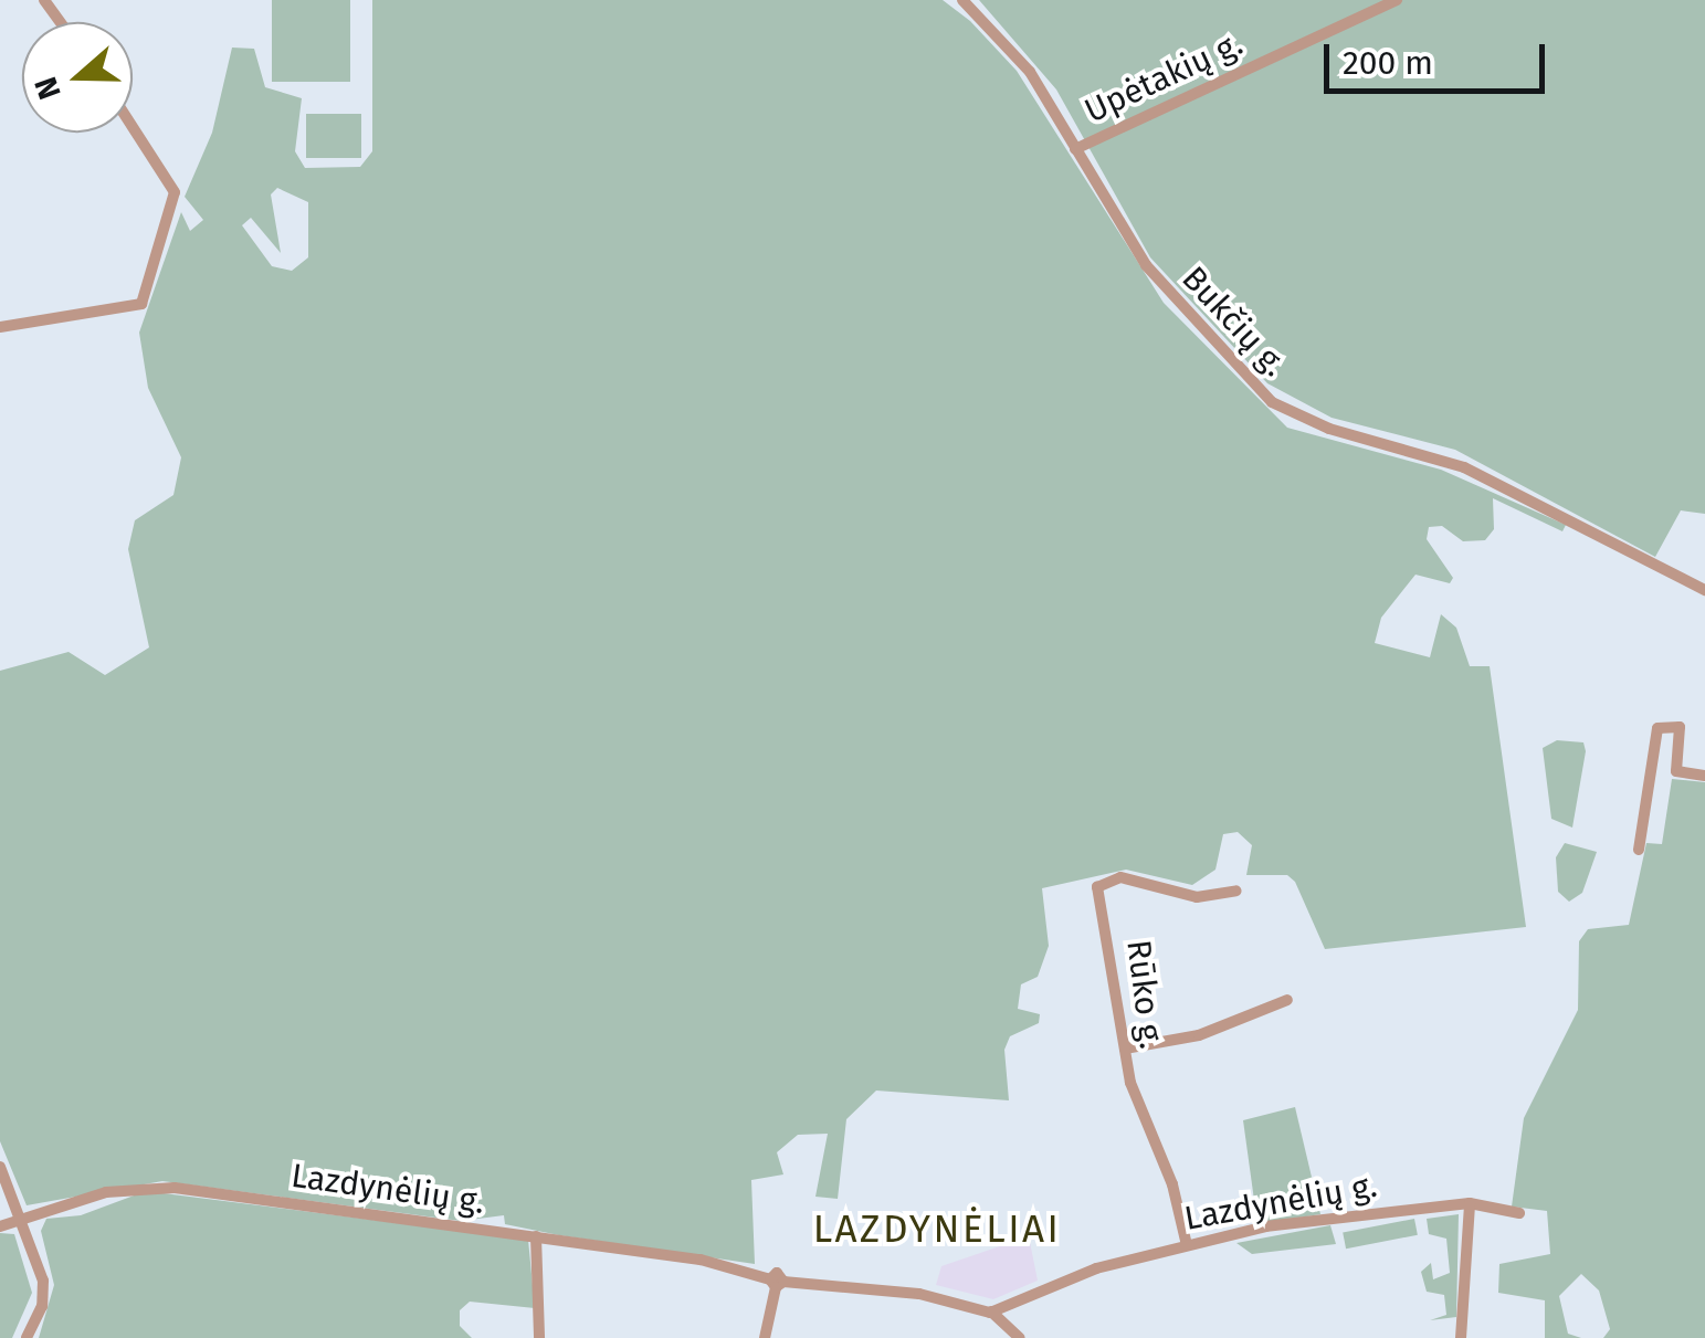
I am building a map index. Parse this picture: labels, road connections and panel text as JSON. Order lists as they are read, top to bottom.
{
  "streets": {
    "street": [
      "Upėtakių g.",
      "Bukčių g.",
      "Rūko g.",
      "Lazdynėlių g."
    ]
  },
  "crossings": [
    ["Upėtakių g.", "Bukčių g."],
    ["Rūko g.", "Lazdynėlių g."]
  ],
  "districts": ["LAZDYNĖLIAI"],
  "scale_bar": "200 m",
  "north": "left"
}
